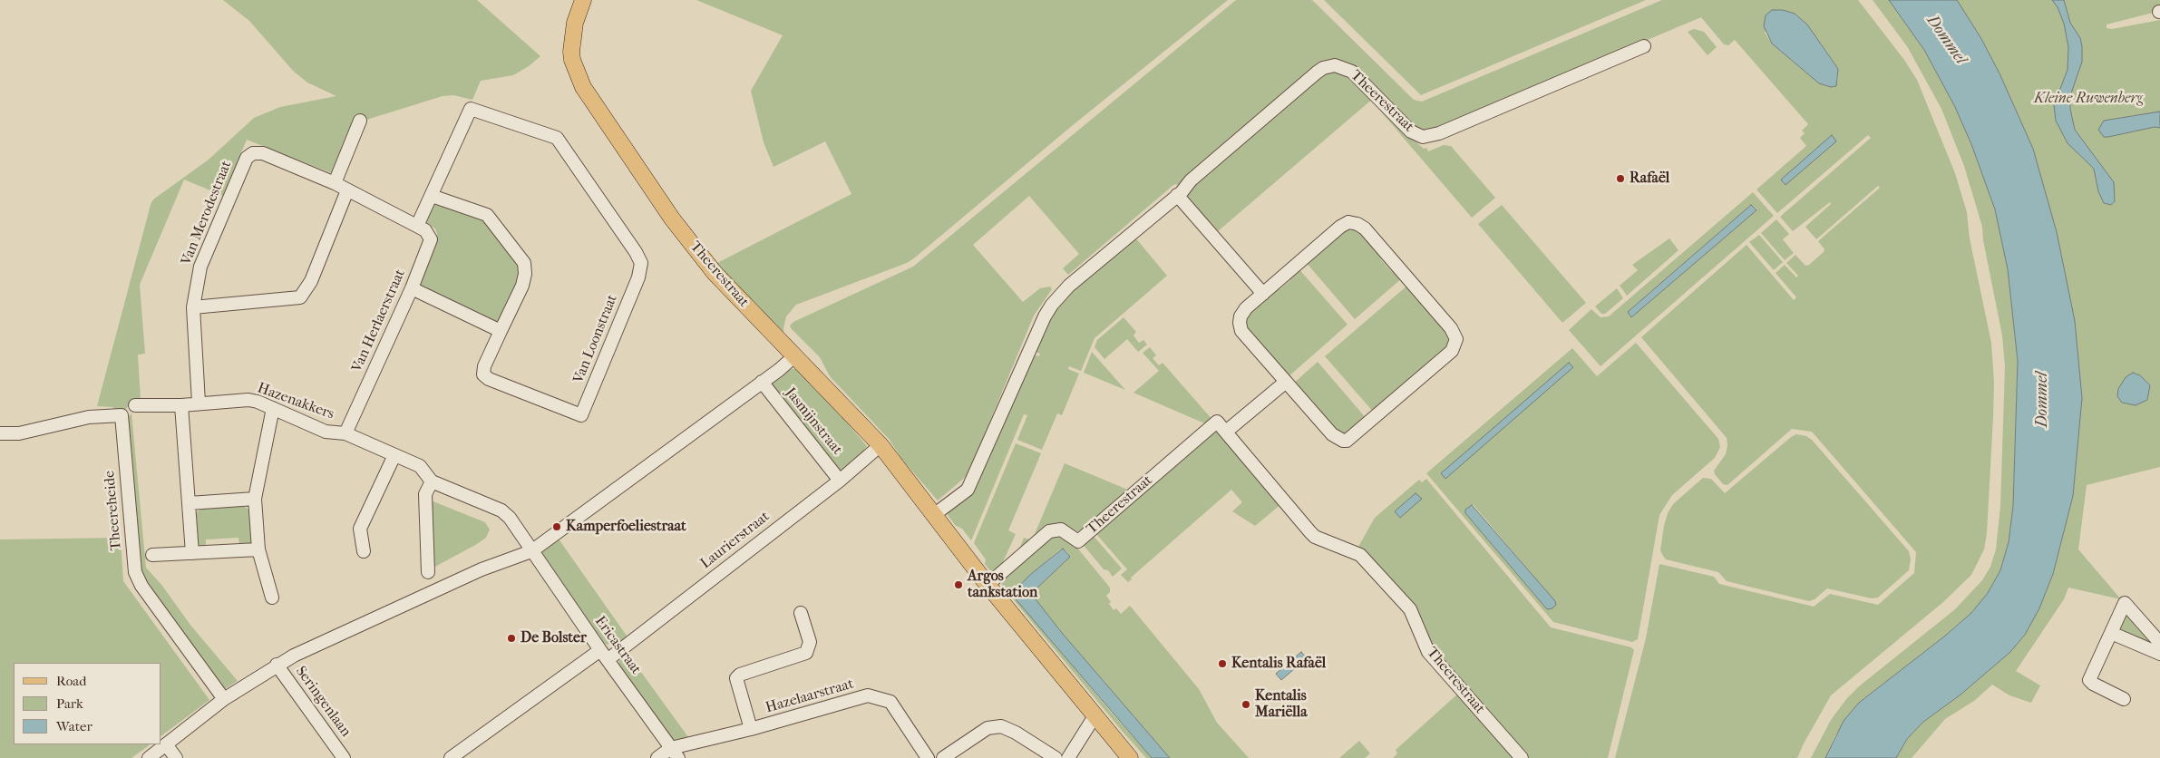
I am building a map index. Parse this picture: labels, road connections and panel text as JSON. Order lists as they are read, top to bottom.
{
  "streets": {
    "main road": ["Theerestraat"],
    "street": [
      "Van Merodestraat",
      "Van Herlaerstraat",
      "Van Loonstraat",
      "Hazenakkers",
      "Jasmijnstraat",
      "Theereheide",
      "Laurierstraat",
      "Ericastraat",
      "Hazelaarstraat",
      "Seringenlaan"
    ]
  },
  "crossings": [
    ["Theerestraat", "Laurierstraat"],
    ["Van Merodestraat", "Van Herlaerstraat"],
    ["Van Merodestraat", "Hazenakkers"],
    ["Van Herlaerstraat", "Hazenakkers"],
    ["Hazenakkers", "Ericastraat"],
    ["Jasmijnstraat", "Laurierstraat"],
    ["Laurierstraat", "Ericastraat"],
    ["Ericastraat", "Hazelaarstraat"]
  ],
  "water": ["Dommel"],
  "parks": ["Kleine Ruwenberg"],
  "places": [
    "Rafaël",
    "Kamperfoeliestraat",
    "Argos tankstation",
    "De Bolster",
    "Kentalis Rafaël",
    "Kentalis Mariëlla"
  ],
  "legend": ["Road", "Park", "Water"]
}
